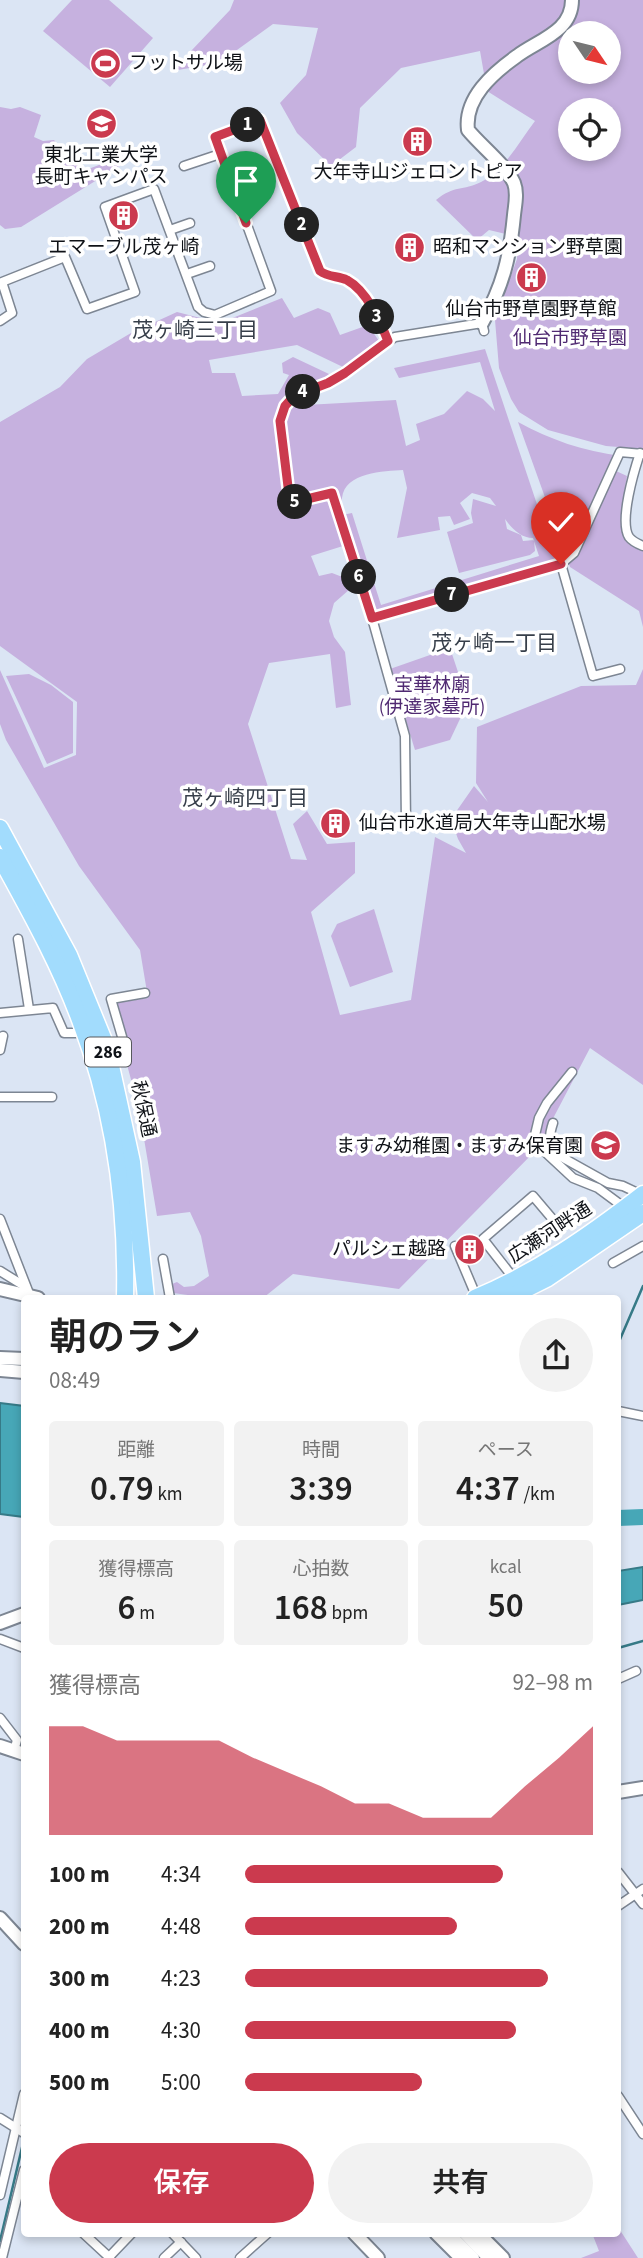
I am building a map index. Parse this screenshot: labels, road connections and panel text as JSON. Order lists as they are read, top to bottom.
{
  "streets": {
    "highway": ["286", "秋保通", "広瀬河畔通"]
  },
  "districts": ["茂ヶ崎三丁目", "茂ヶ崎一丁目", "茂ヶ崎四丁目"],
  "parks": ["仙台市野草園", "宝華林廟 (伊達家墓所)"],
  "places": {
    "sports": ["フットサル場"],
    "school or university": ["東北工業大学 長町キャンパス", "ますみ幼稚園・ますみ保育園"],
    "building": [
      "大年寺山ジェロントピア",
      "エマーブル茂ヶ崎",
      "昭和マンション野草園",
      "仙台市野草園野草館",
      "仙台市水道局大年寺山配水場",
      "パルシェ越路"
    ]
  },
  "north": "bottom right",
  "page": {
    "pins": [
      "1",
      "2",
      "3",
      "4",
      "5",
      "6",
      "7"
    ],
    "heading": ["朝のラン", "08:49"],
    "stats": [
      ["距離", "0.79 km"],
      ["時間", "3:39"],
      ["ペース", "4:37 /km"],
      ["獲得標高", "6 m"],
      ["心拍数", "168 bpm"],
      ["kcal", "50"]
    ],
    "chart": ["獲得標高", "92–98 m"],
    "list": [
      {
        "name": "100 m",
        "note": "4:34"
      },
      {
        "name": "200 m",
        "note": "4:48"
      },
      {
        "name": "300 m",
        "note": "4:23"
      },
      {
        "name": "400 m",
        "note": "4:30"
      },
      {
        "name": "500 m",
        "note": "5:00"
      }
    ],
    "buttons": ["保存", "共有"]
  }
}
